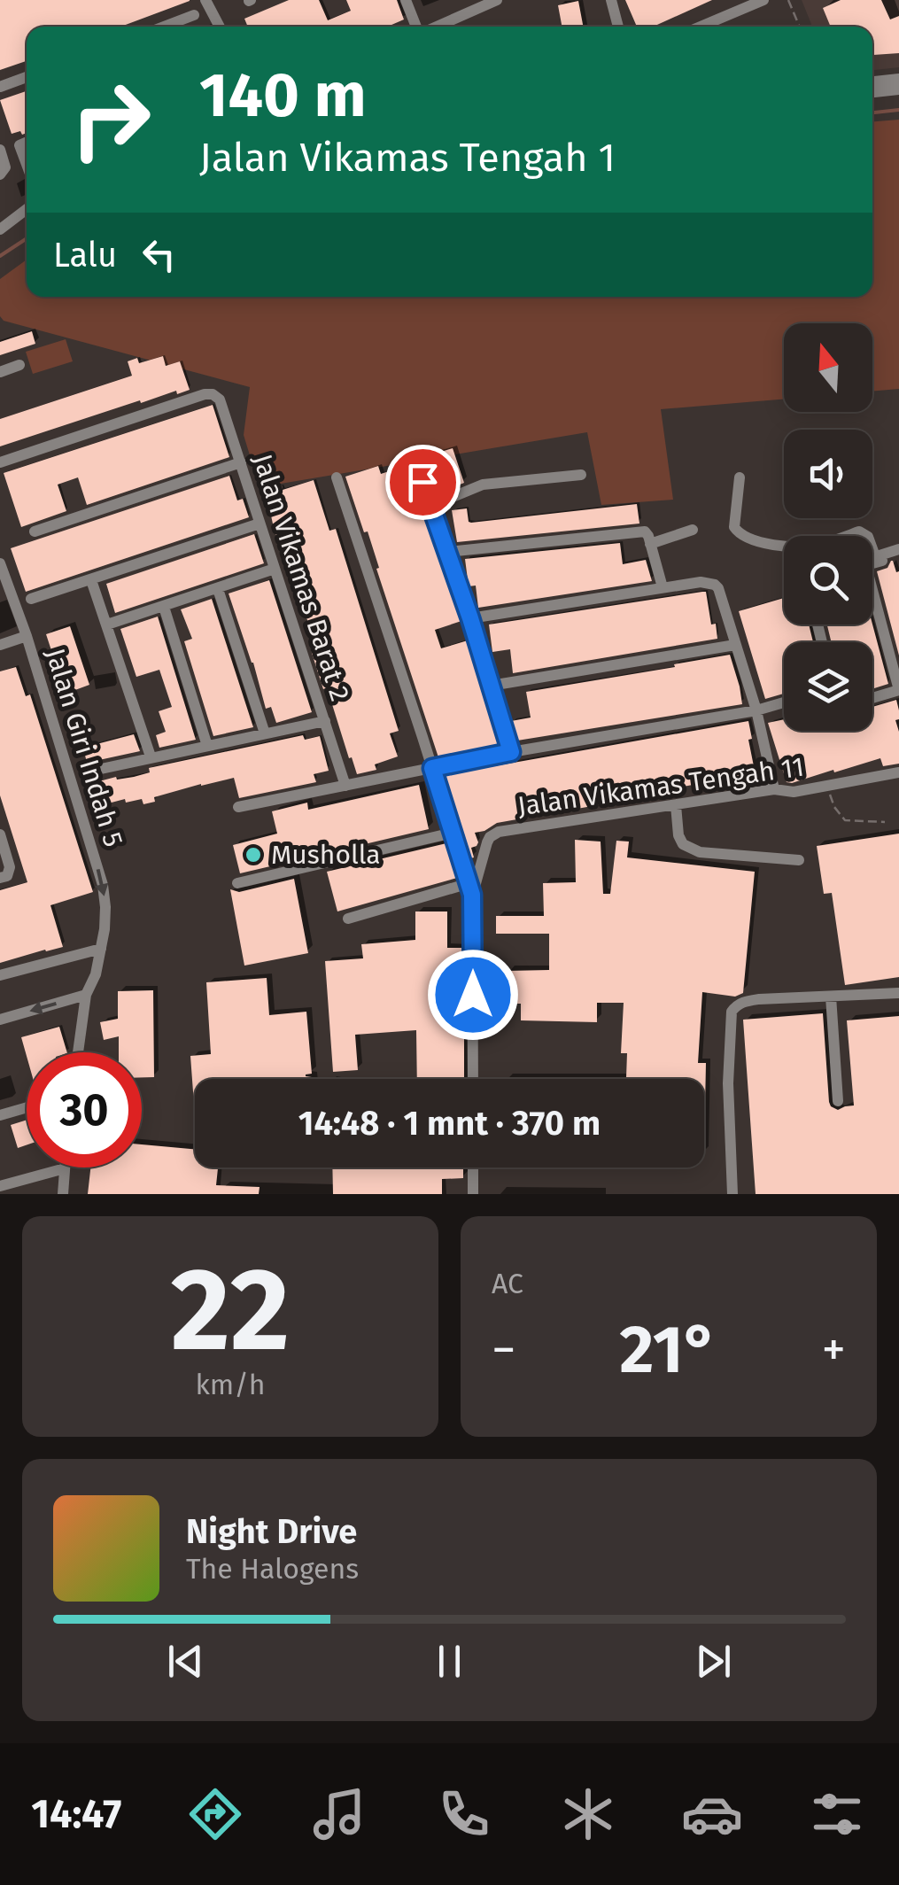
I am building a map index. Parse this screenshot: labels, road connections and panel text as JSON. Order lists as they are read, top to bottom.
{
  "streets": {
    "street": ["Jalan Vikamas Barat 2", "Jalan Giri Indah 5", "Jalan Vikamas Tengah 11"]
  },
  "places": ["Musholla"],
  "north": "top",
  "page": {
    "turn": ["140 m", "Jalan Vikamas Tengah 1"],
    "then": "Lalu",
    "limit": "30",
    "trip": "14:48 · 1 mnt · 370 m",
    "tile": [
      ["22", "km/h"],
      "AC"
    ],
    "heat": ["−", "21°", "+"],
    "song": ["Night Drive", "The Halogens"],
    "tabs": "14:47"
  }
}
